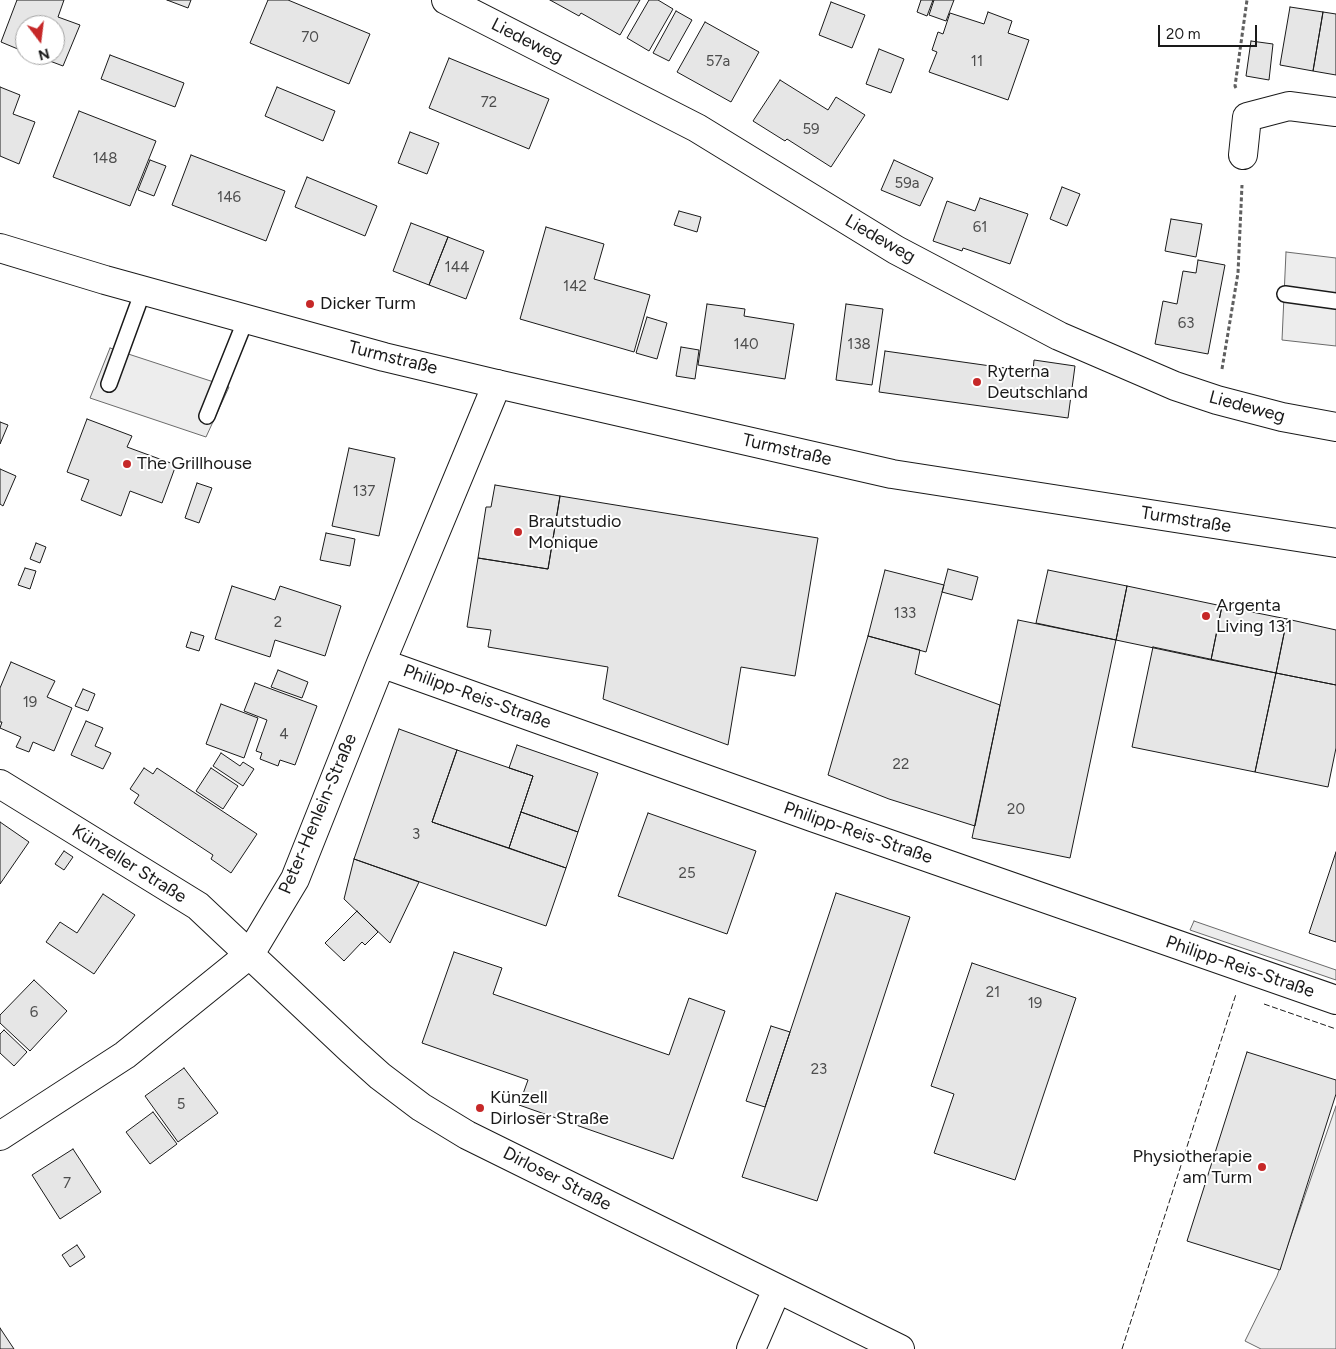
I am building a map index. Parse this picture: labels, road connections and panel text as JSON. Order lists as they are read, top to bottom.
{
  "streets": {
    "street": [
      "Liedeweg",
      "Turmstraße",
      "Philipp-Reis-Straße",
      "Peter-Henlein-Straße",
      "Künzeller Straße",
      "Dirloser Straße"
    ]
  },
  "crossings": [
    ["Turmstraße", "Peter-Henlein-Straße"],
    ["Philipp-Reis-Straße", "Peter-Henlein-Straße"],
    ["Peter-Henlein-Straße", "Künzeller Straße"],
    ["Peter-Henlein-Straße", "Dirloser Straße"],
    ["Künzeller Straße", "Dirloser Straße"]
  ],
  "places": [
    "Dicker Turm",
    "Ryterna Deutschland",
    "The Grillhouse",
    "Brautstudio Monique",
    "Argenta Living 131",
    "Künzell Dirloser Straße",
    "Physiotherapie am Turm"
  ],
  "house_numbers": [
    "70",
    "57a",
    "11",
    "72",
    "59",
    "148",
    "59a",
    "146",
    "61",
    "144",
    "142",
    "63",
    "140",
    "138",
    "137",
    "133",
    "2",
    "19",
    "4",
    "22",
    "20",
    "3",
    "25",
    "21",
    "19",
    "6",
    "23",
    "5",
    "7"
  ],
  "scale_bar": "20 m",
  "north": "bottom"
}
